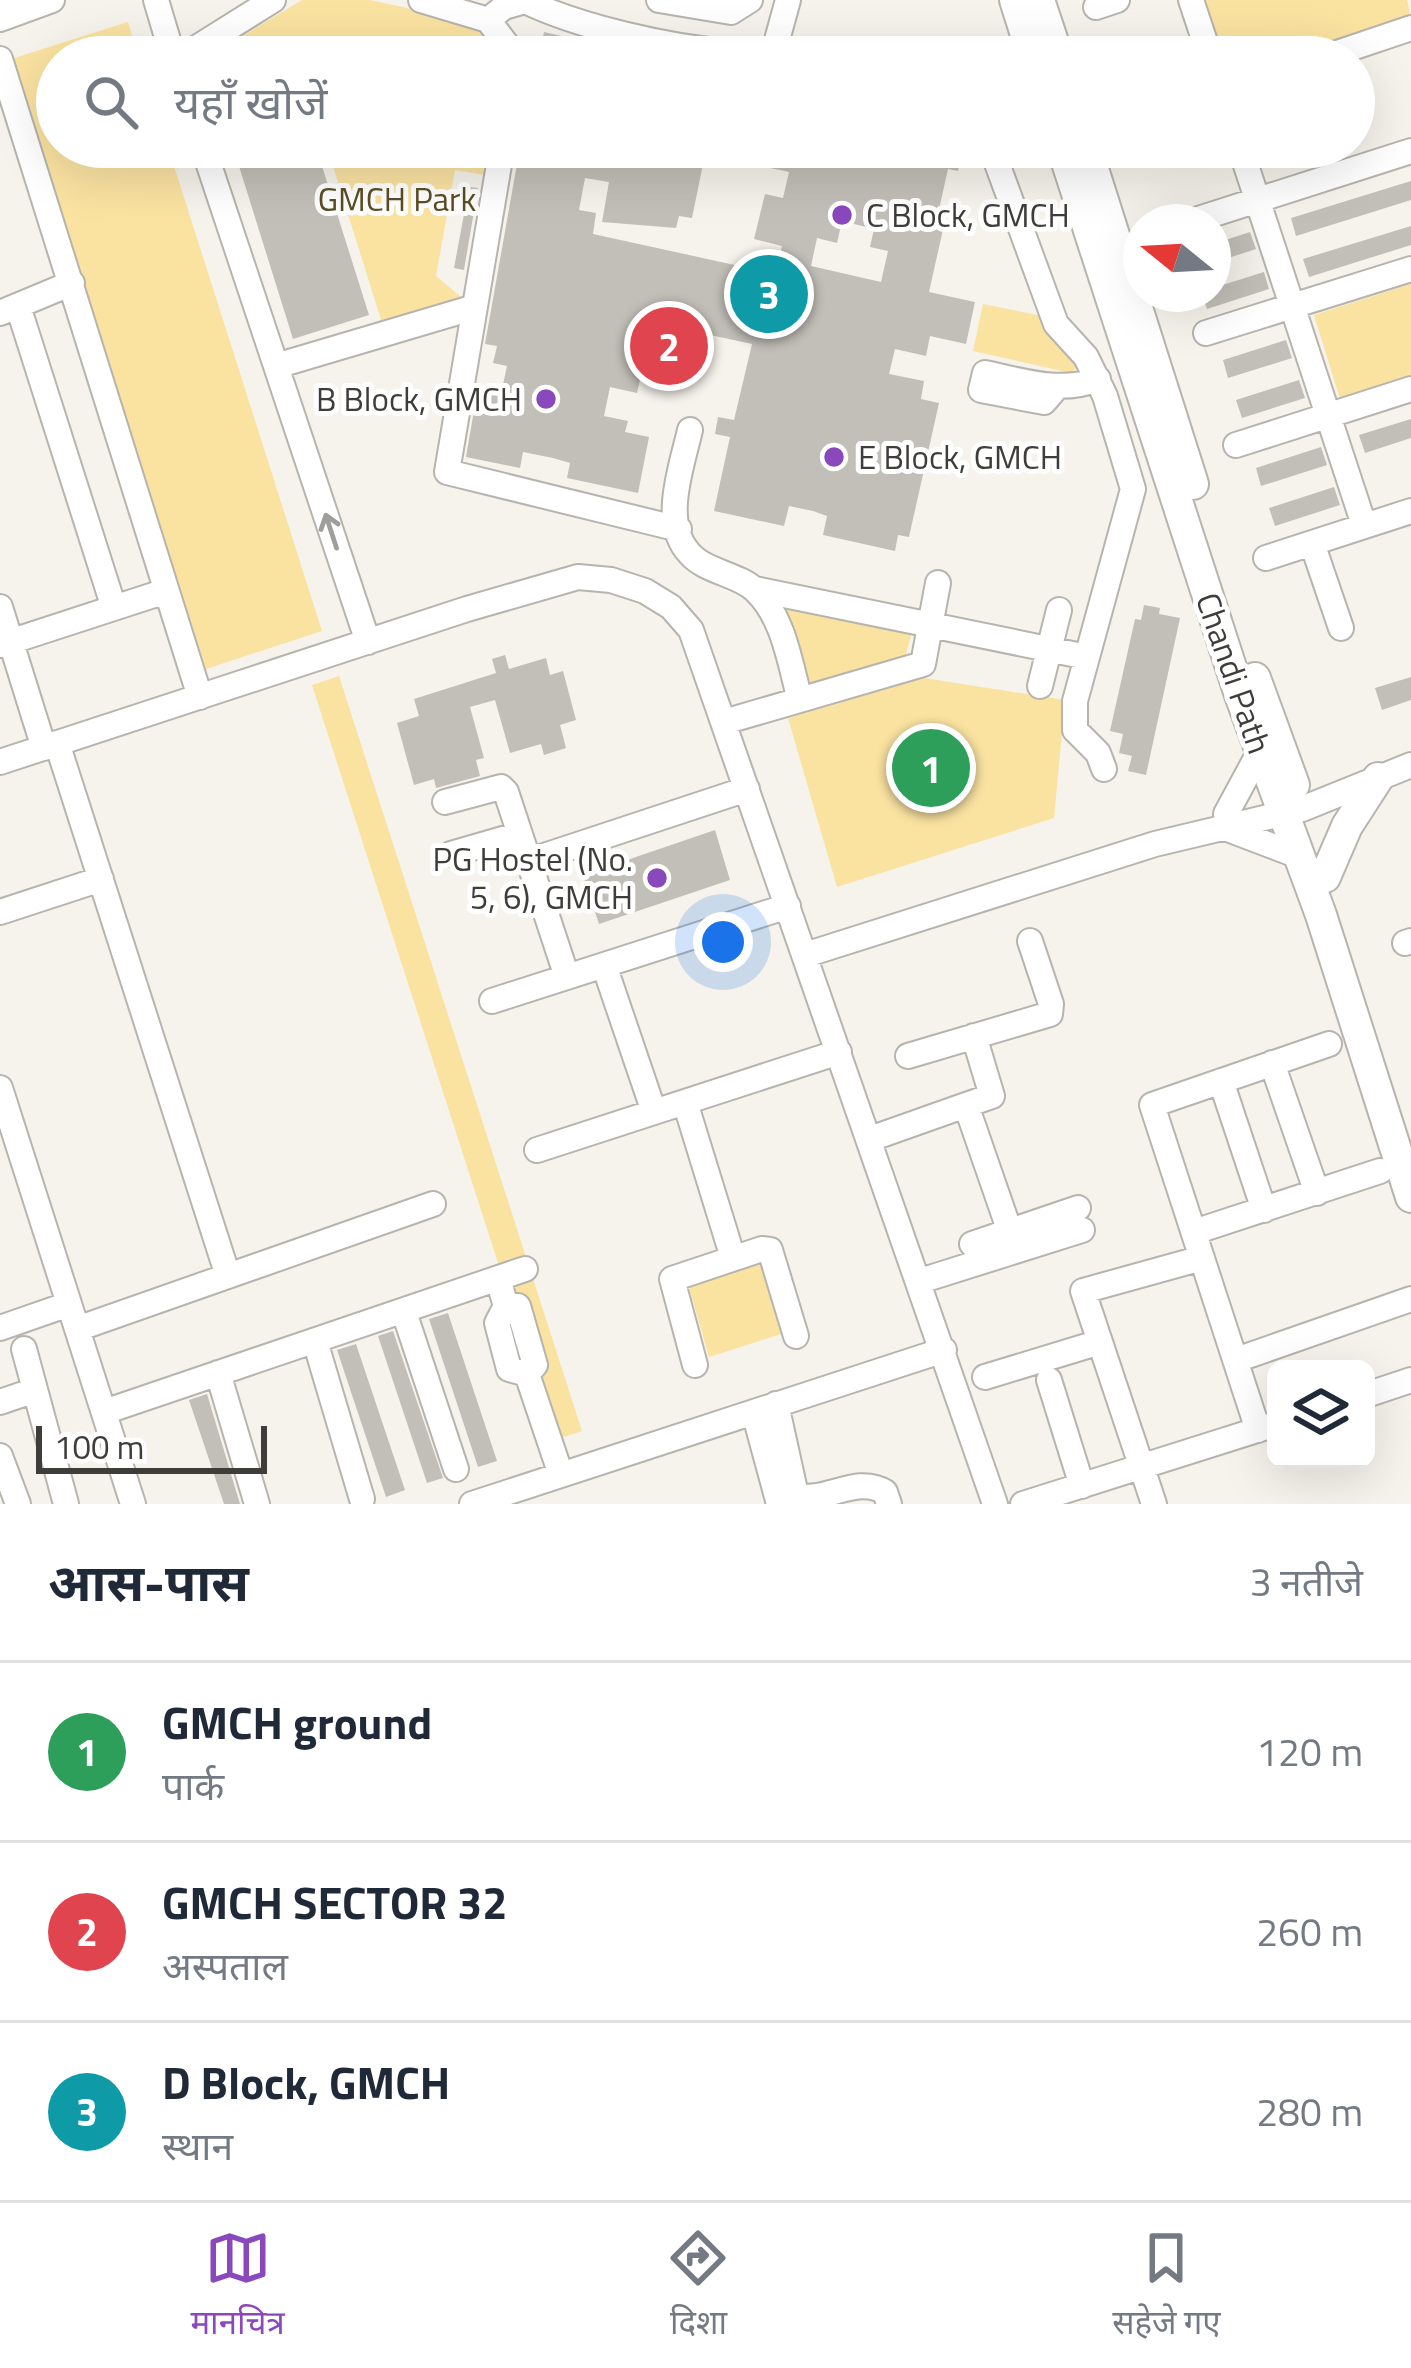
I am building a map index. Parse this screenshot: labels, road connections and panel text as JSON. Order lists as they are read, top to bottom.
{
  "streets": {
    "main road": ["Chandi Path"]
  },
  "parks": ["GMCH Park"],
  "places": [
    "C Block, GMCH",
    "B Block, GMCH",
    "E Block, GMCH",
    "PG Hostel (No. 5, 6), GMCH"
  ],
  "scale_bar": "100 m",
  "north": "left",
  "page": {
    "search": "यहाँ खोजें",
    "pins": ["3", "2", "1"],
    "scale": "100 m",
    "heading": ["आस-पास", "3 नतीजे"],
    "list": [
      {
        "mark": "1",
        "name": "GMCH ground",
        "note": "पार्क",
        "value": "120 m"
      },
      {
        "mark": "2",
        "name": "GMCH SECTOR 32",
        "note": "अस्पताल",
        "value": "260 m"
      },
      {
        "mark": "3",
        "name": "D Block, GMCH",
        "note": "स्थान",
        "value": "280 m"
      }
    ],
    "nav": ["मानचित्र", "दिशा", "सहेजे गए"]
  }
}
